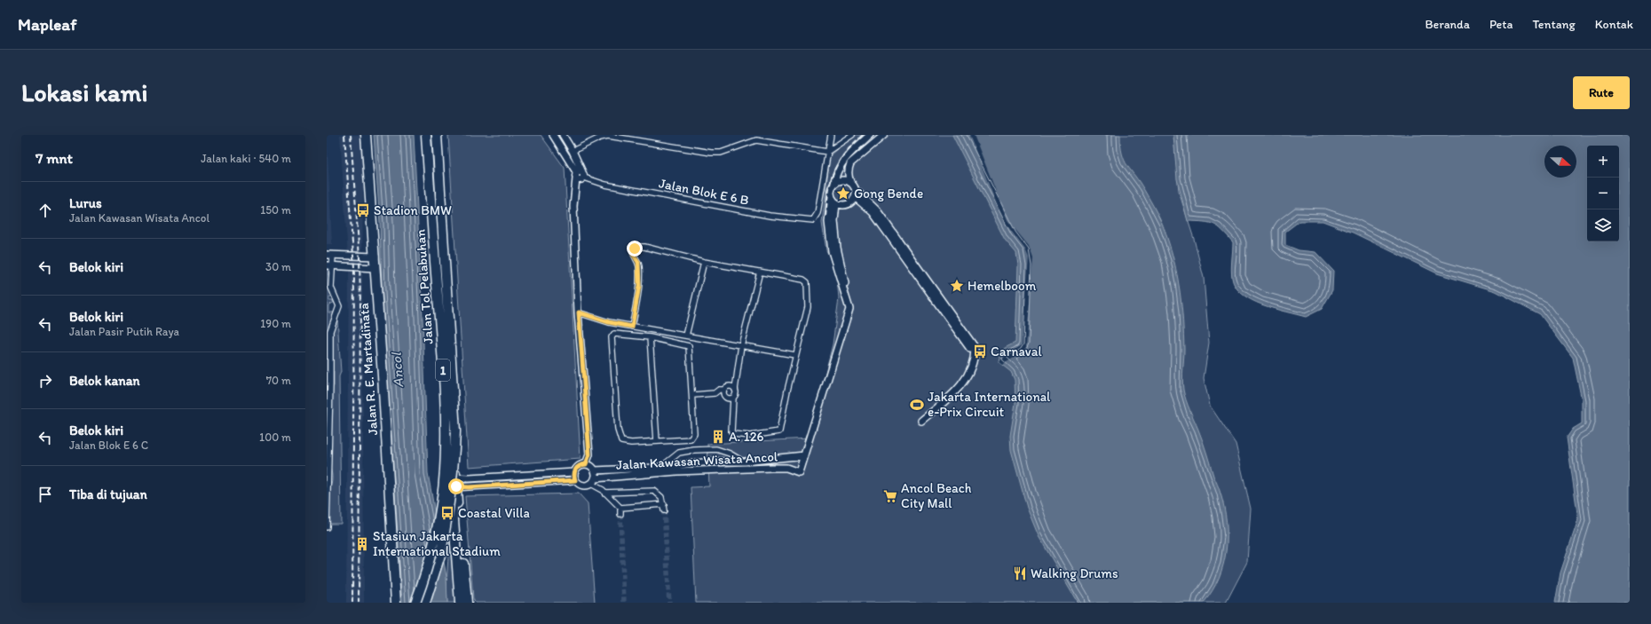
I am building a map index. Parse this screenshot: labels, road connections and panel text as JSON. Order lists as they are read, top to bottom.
{
  "streets": {
    "highway": ["Jalan Tol Pelabuhan", "Jalan R. E. Martadinata", "1"],
    "street": ["Jalan Blok E 6 B", "Jalan Kawasan Wisata Ancol"]
  },
  "water": ["Ancol"],
  "places": {
    "place": ["Gong Bende", "Hemelboom"],
    "bus stop": ["Stadion BMW", "Carnaval", "Coastal Villa"],
    "sports": ["Jakarta International e-Prix Circuit"],
    "building": ["A. 126", "Stasiun Jakarta International Stadium"],
    "supermarket": ["Ancol Beach City Mall"],
    "restaurant": ["Walking Drums"]
  },
  "north": "right",
  "page": {
    "header": "Mapleaf",
    "nav": [
      "Beranda",
      "Peta",
      "Tentang",
      "Kontak"
    ],
    "buttons": "Rute",
    "title": "Lokasi kami",
    "heading": ["7 mnt", "Jalan kaki · 540 m"],
    "map_buttons": ["+", "−"],
    "list": [
      ["Lurus", "Jalan Kawasan Wisata Ancol", "150 m"],
      ["Belok kiri", "30 m"],
      ["Belok kiri", "Jalan Pasir Putih Raya", "190 m"],
      ["Belok kanan", "70 m"],
      ["Belok kiri", "Jalan Blok E 6 C", "100 m"],
      "Tiba di tujuan"
    ]
  }
}
